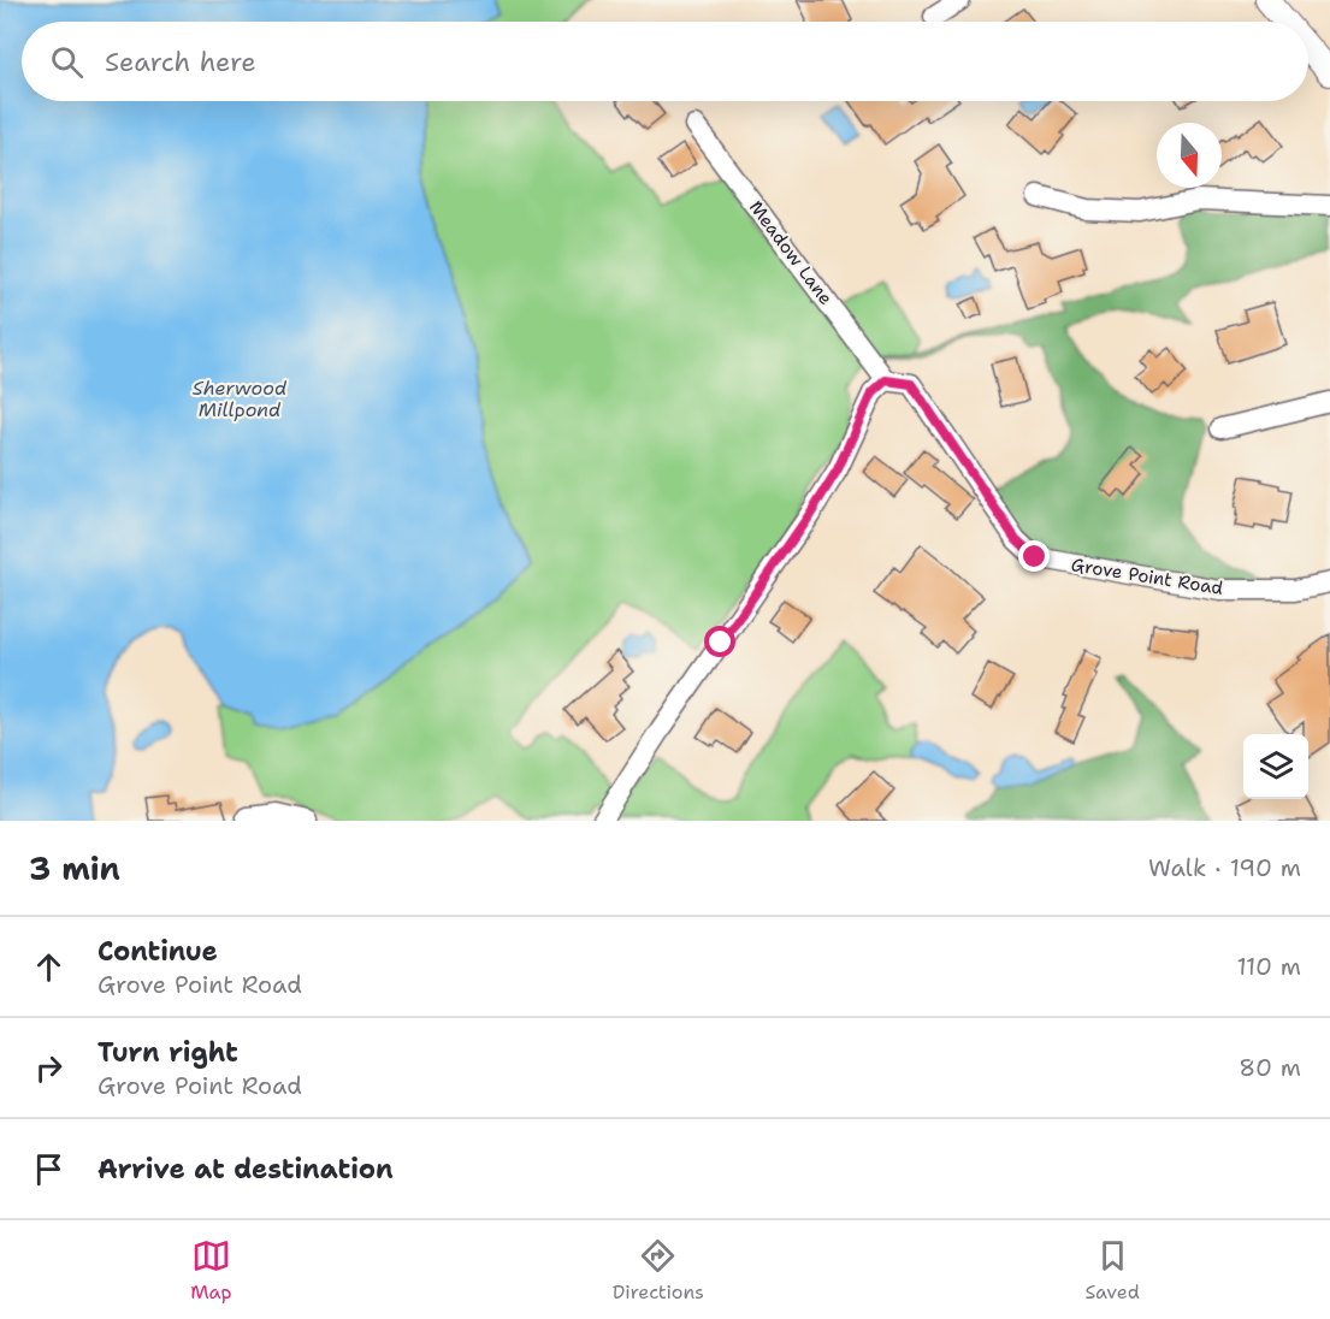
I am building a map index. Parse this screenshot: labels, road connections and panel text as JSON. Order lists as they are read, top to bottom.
{
  "streets": {
    "street": ["Meadow Lane", "Grove Point Road"]
  },
  "crossings": [
    ["Meadow Lane", "Grove Point Road"]
  ],
  "water": ["Sherwood Millpond"],
  "north": "bottom",
  "page": {
    "search": "Search here",
    "heading": ["3 min", "Walk · 190 m"],
    "list": [
      ["Continue", "Grove Point Road", "110 m"],
      ["Turn right", "Grove Point Road", "80 m"],
      "Arrive at destination"
    ],
    "nav": ["Map", "Directions", "Saved"]
  }
}
